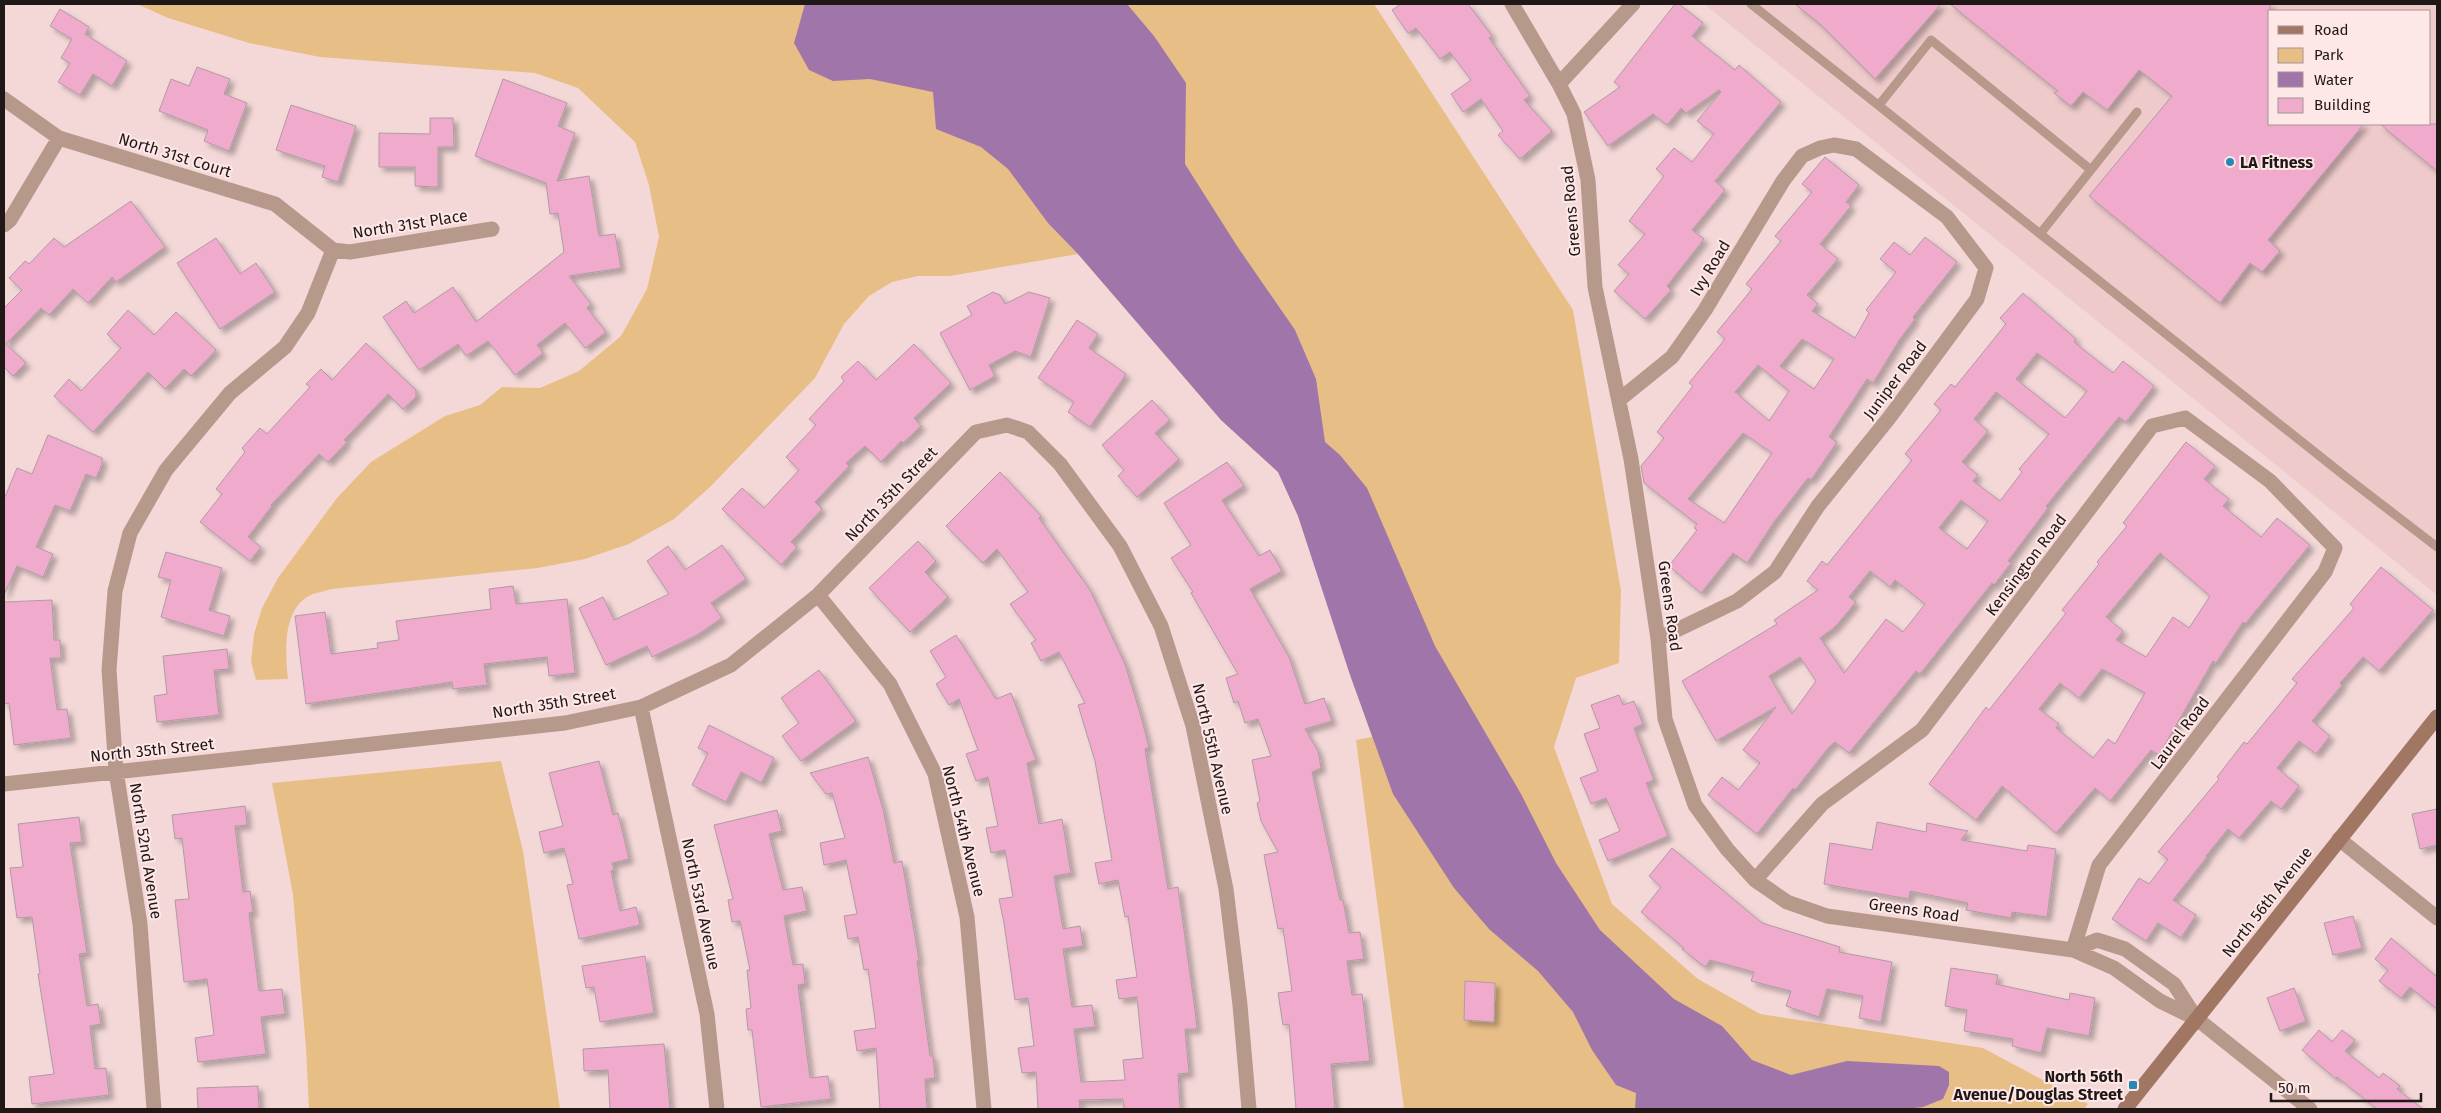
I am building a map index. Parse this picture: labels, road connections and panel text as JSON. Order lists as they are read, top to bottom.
{
  "streets": {
    "street": [
      "North 31st Court",
      "Greens Road",
      "North 31st Place",
      "Ivy Road",
      "Juniper Road",
      "North 35th Street",
      "Kensington Road",
      "Laurel Road",
      "North 55th Avenue",
      "North 54th Avenue",
      "North 52nd Avenue",
      "North 56th Avenue",
      "North 53rd Avenue"
    ]
  },
  "crossings": [
    ["North 31st Court", "North 31st Place"],
    ["North 31st Court", "North 52nd Avenue"],
    ["Greens Road", "Ivy Road"],
    ["Greens Road", "Juniper Road"],
    ["Greens Road", "Kensington Road"],
    ["Greens Road", "Laurel Road"],
    ["Greens Road", "North 56th Avenue"],
    ["North 31st Place", "North 52nd Avenue"],
    ["Ivy Road", "Juniper Road"],
    ["North 35th Street", "North 55th Avenue"],
    ["North 35th Street", "North 54th Avenue"],
    ["North 35th Street", "North 52nd Avenue"],
    ["North 35th Street", "North 53rd Avenue"],
    ["Kensington Road", "Laurel Road"]
  ],
  "places": {
    "other": ["LA Fitness"],
    "transit": ["North 56th Avenue/Douglas Street"]
  },
  "legend": [
    "Road",
    "Park",
    "Water",
    "Building"
  ],
  "scale_bar": "50 m"
}
